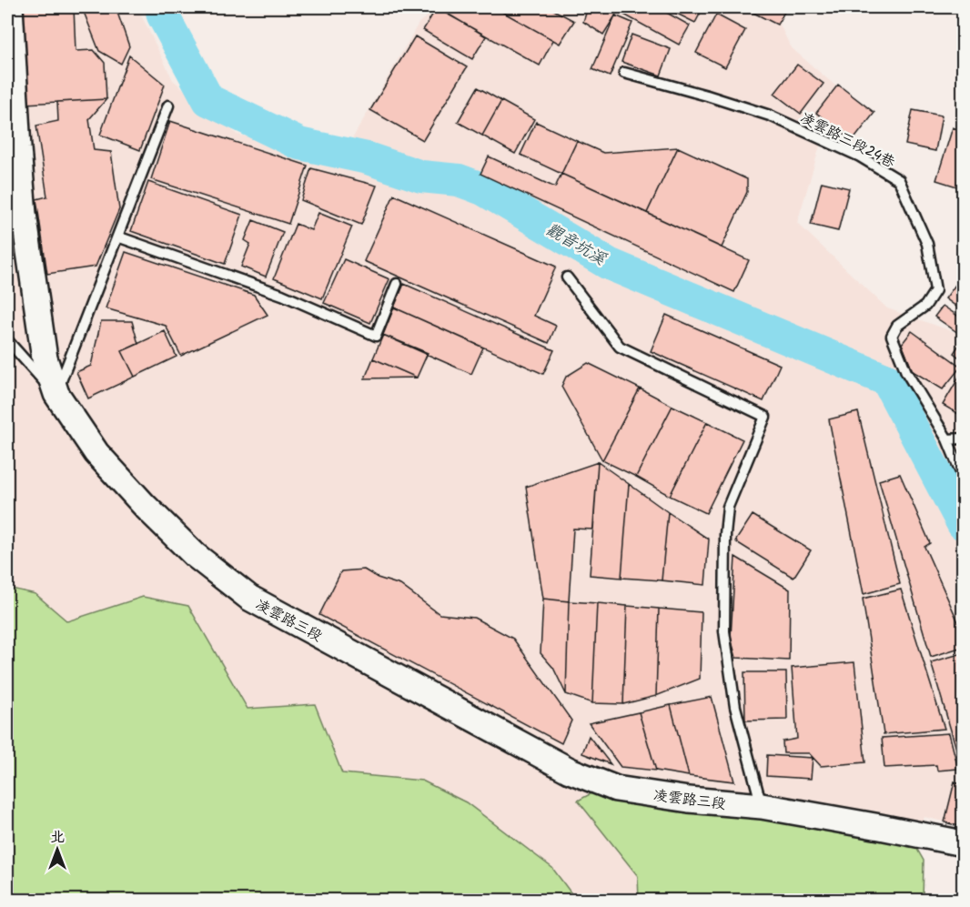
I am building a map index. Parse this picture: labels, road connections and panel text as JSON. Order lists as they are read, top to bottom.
{
  "streets": {
    "street": ["凌雲路三段"],
    "lane": ["凌雲路三段24巷"]
  },
  "water": ["觀音坑溪"],
  "north": "top"
}
